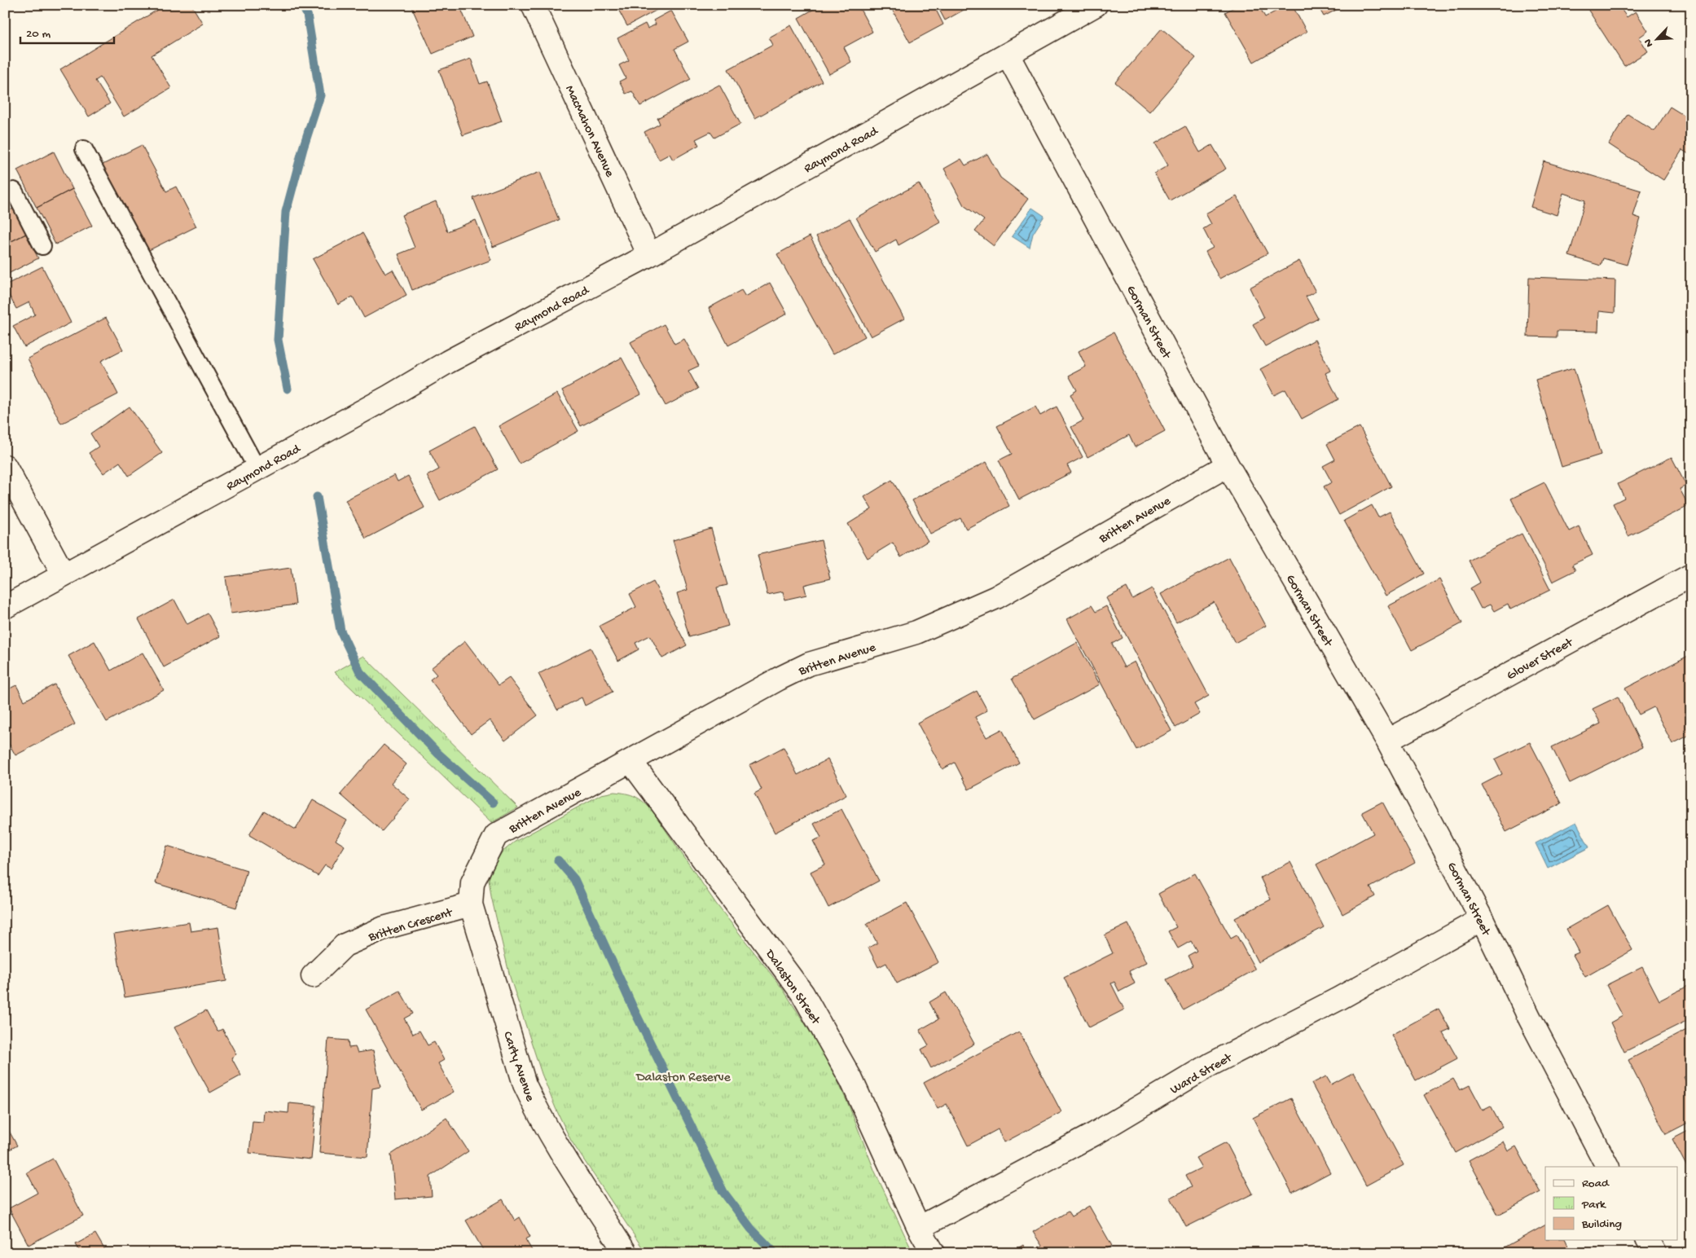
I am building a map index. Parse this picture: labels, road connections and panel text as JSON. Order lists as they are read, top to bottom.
{
  "streets": {
    "street": [
      "MacMahon Avenue",
      "Raymond Road",
      "Gorman Street",
      "Britten Avenue",
      "Glover Street",
      "Britten Crescent",
      "Dalaston Street",
      "Carty Avenue",
      "Ward Street"
    ]
  },
  "crossings": [
    ["MacMahon Avenue", "Raymond Road"],
    ["Raymond Road", "Gorman Street"],
    ["Gorman Street", "Britten Avenue"],
    ["Gorman Street", "Glover Street"],
    ["Gorman Street", "Ward Street"],
    ["Britten Avenue", "Dalaston Street"],
    ["Britten Avenue", "Carty Avenue"],
    ["Britten Crescent", "Carty Avenue"],
    ["Dalaston Street", "Ward Street"]
  ],
  "parks": ["Dalaston Reserve"],
  "legend": ["Road", "Park", "Building"],
  "scale_bar": "20 m",
  "north": "bottom left"
}
